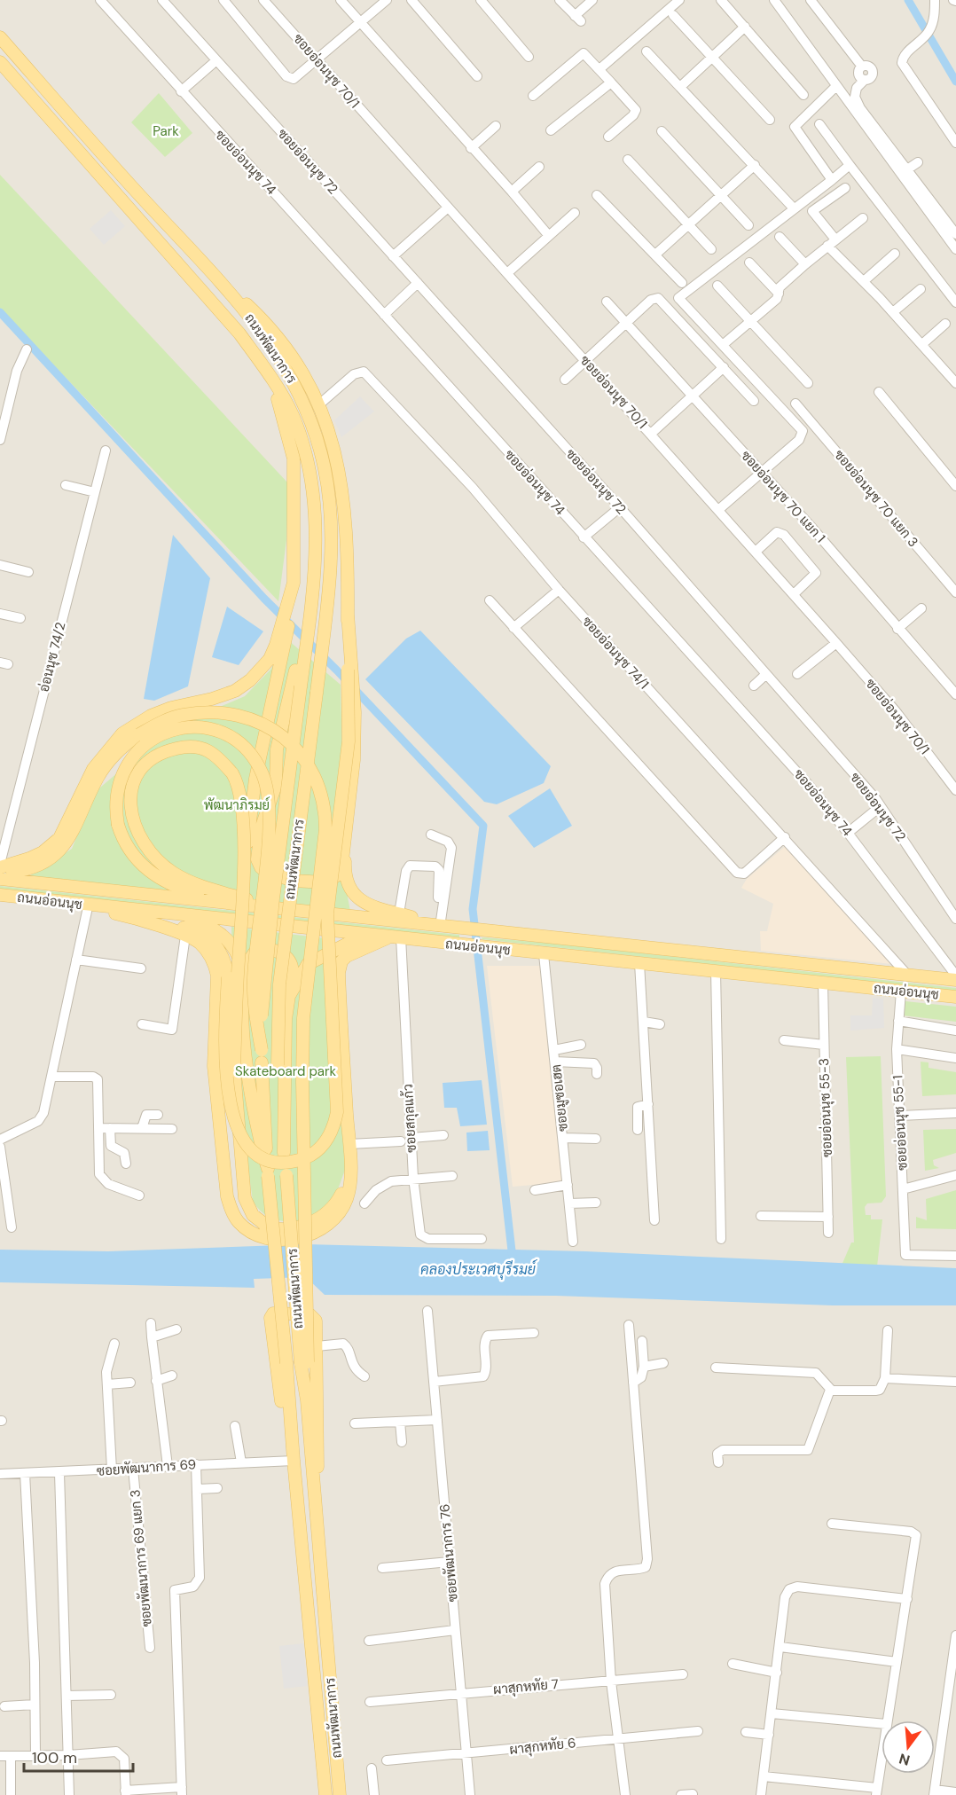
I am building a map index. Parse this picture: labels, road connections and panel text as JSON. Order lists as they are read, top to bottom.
{
  "streets": {
    "main road": ["ถนนพัฒนาการ", "ถนนอ่อนนุช"],
    "street": [
      "ซอยอ่อนนุช 70/1",
      "ซอยอ่อนนุช 72",
      "ซอยอ่อนนุช 74",
      "ซอยอ่อนนุช 70 แยก 1",
      "ซอยอ่อนนุช 70 แยก 3",
      "ซอยอ่อนนุช 74/1",
      "อ่อนนุช 74/2",
      "ซอยมูซอเฮต",
      "ซอยอ่อนนุช 55-3",
      "ซอยสกุลแก้ว",
      "ซอยอ่อนนุช 55-1",
      "ซอยพัฒนาการ 69",
      "ซอยพัฒนาการ 76",
      "ซอยพัฒนาการ 69 แยก 3",
      "ผาสุกหทัย 7",
      "ผาสุกหทัย 6"
    ]
  },
  "crossings": [
    ["ถนนพัฒนาการ", "ซอยพัฒนาการ 69"],
    ["ซอยอ่อนนุช 74/1", "ถนนอ่อนนุช"],
    ["ถนนอ่อนนุช", "ซอยมูซอเฮต"],
    ["ถนนอ่อนนุช", "ซอยอ่อนนุช 55-3"],
    ["ถนนอ่อนนุช", "ซอยสกุลแก้ว"],
    ["ถนนอ่อนนุช", "ซอยอ่อนนุช 55-1"],
    ["ซอยพัฒนาการ 69", "ซอยพัฒนาการ 69 แยก 3"],
    ["ซอยพัฒนาการ 76", "ผาสุกหทัย 7"],
    ["ซอยพัฒนาการ 76", "ผาสุกหทัย 6"]
  ],
  "water": ["คลองประเวศบุรีรมย์"],
  "parks": ["Park", "พัฒนาภิรมย์", "Skateboard park"],
  "scale_bar": "100 m",
  "north": "bottom"
}
